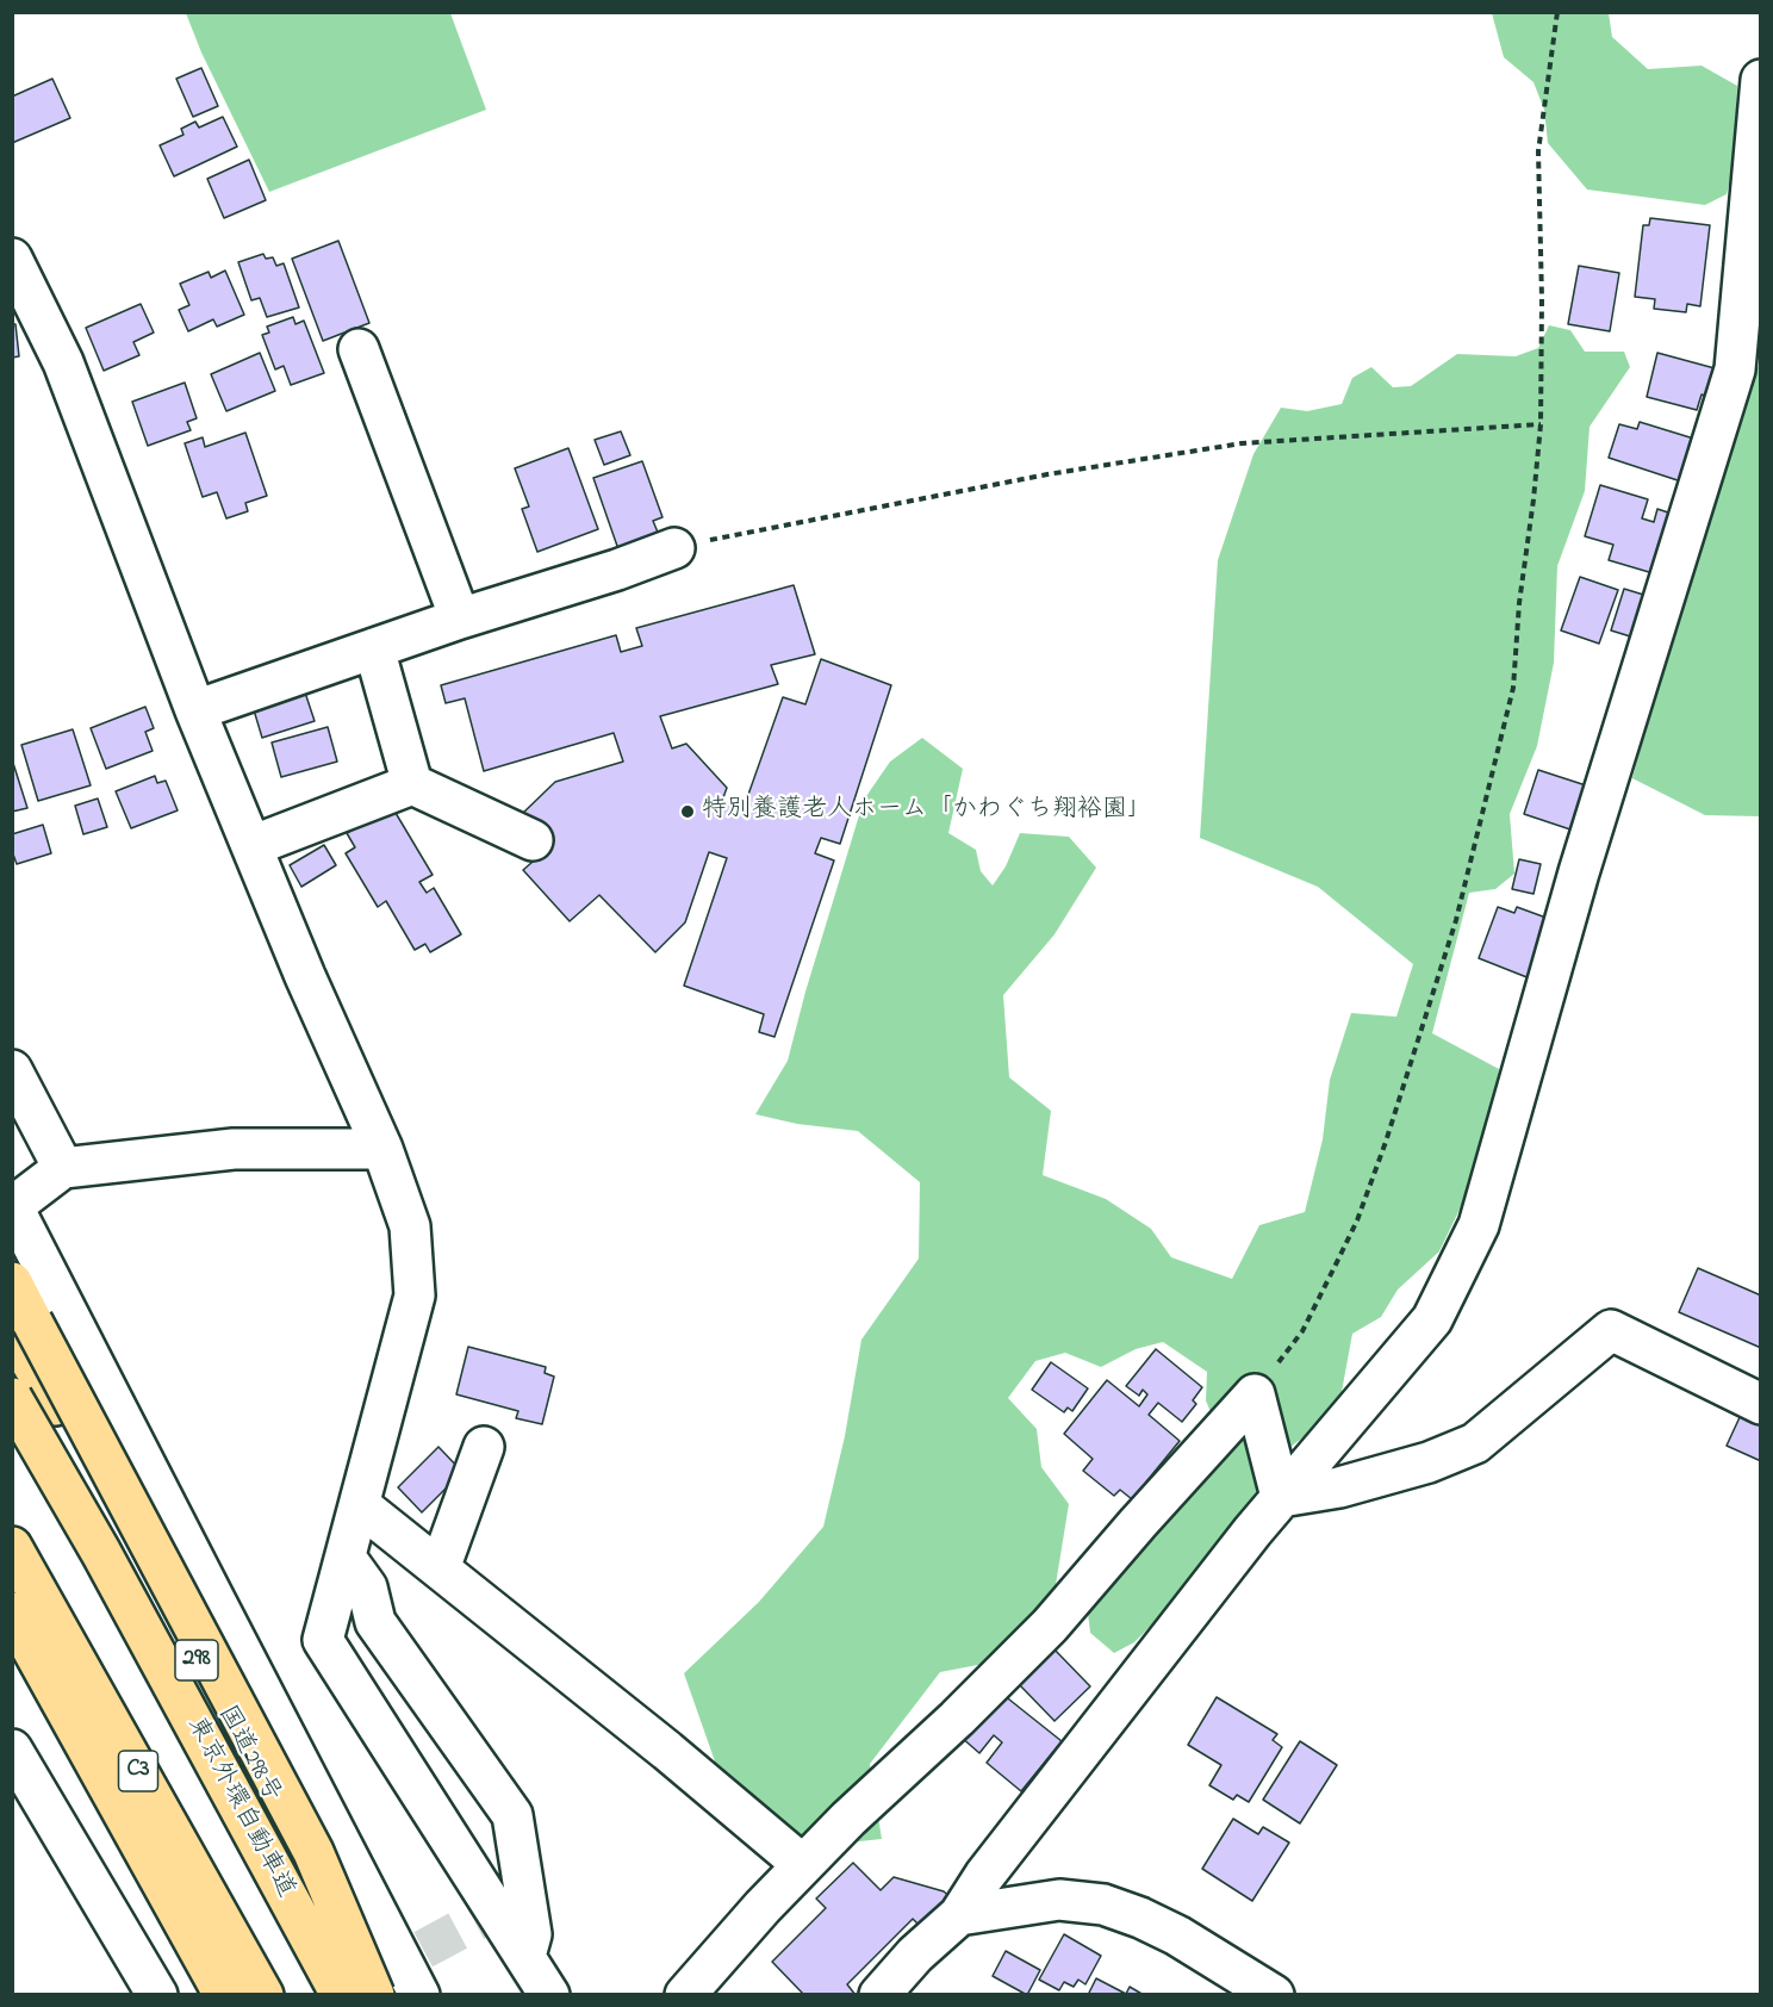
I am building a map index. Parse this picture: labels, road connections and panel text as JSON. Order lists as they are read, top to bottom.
{
  "streets": {
    "highway": [
      "298",
      "国道298号",
      "C3",
      "東京外環自動車道"
    ]
  },
  "places": ["特別養護老人ホーム「かわぐち翔裕園」"]
}
